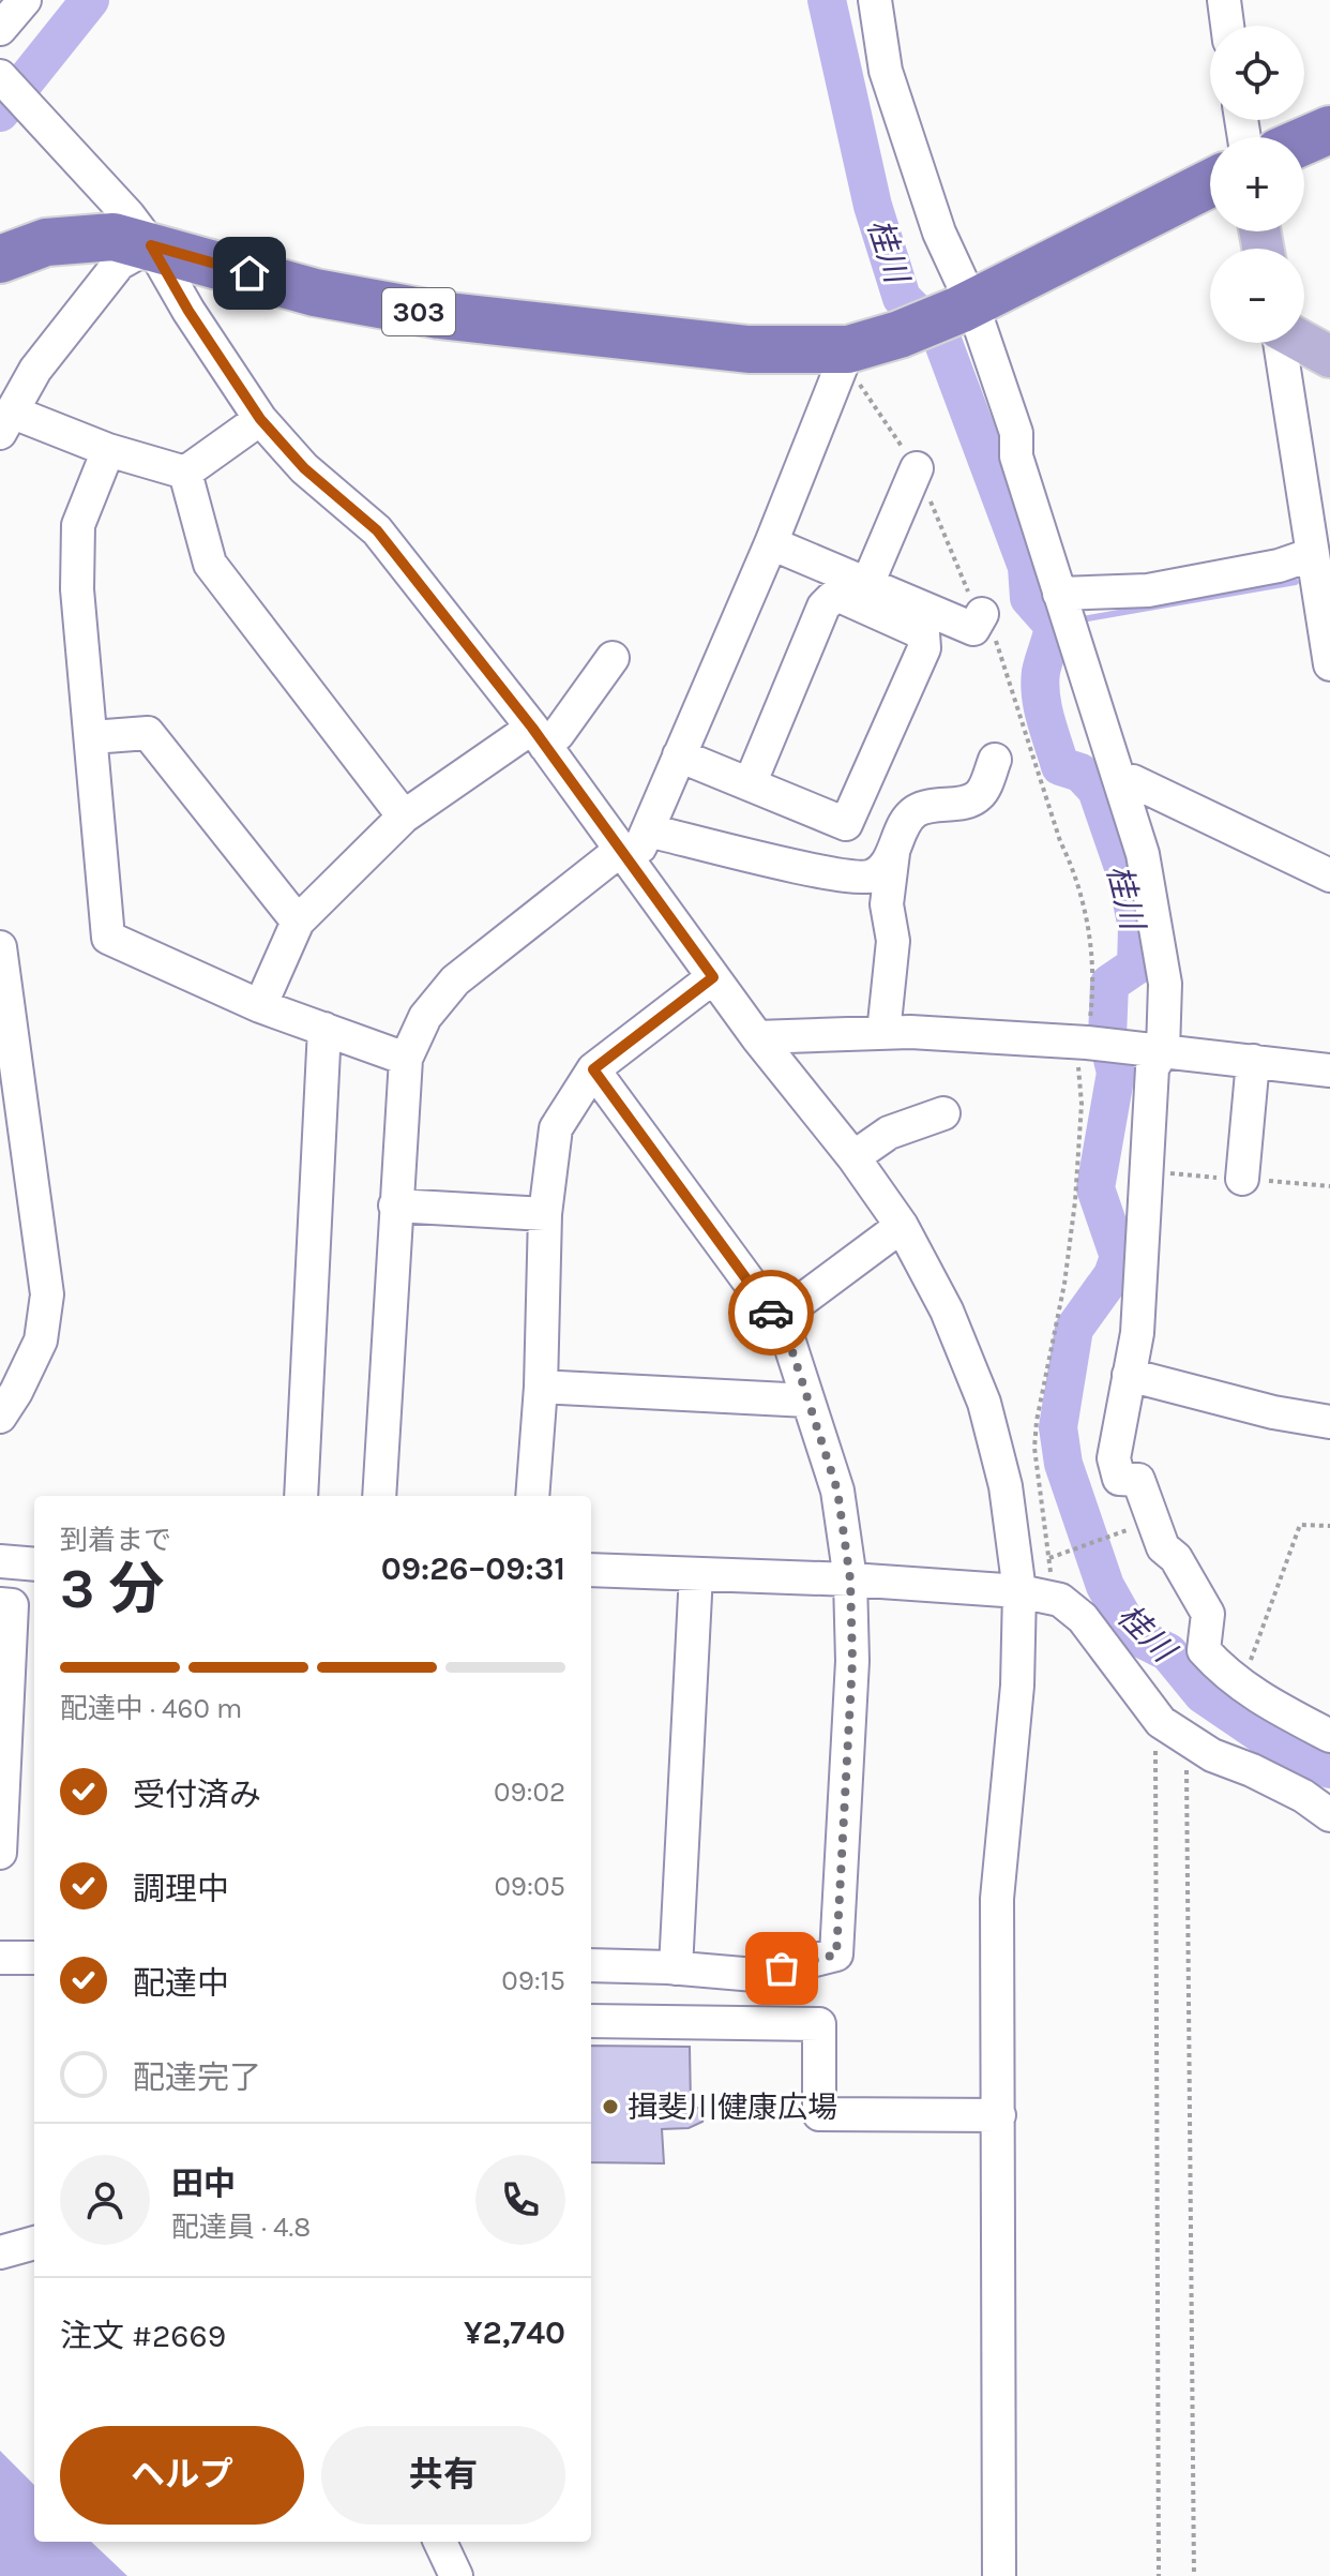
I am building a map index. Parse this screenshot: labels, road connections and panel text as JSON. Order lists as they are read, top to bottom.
{
  "streets": {
    "highway": ["303"]
  },
  "water": ["桂川"],
  "places": ["揖斐川健康広場"],
  "page": {
    "map_buttons": ["+", "−"],
    "heading": ["3 分", "到着まで", "09:26–09:31"],
    "panel": [
      "田中",
      "配達員 · 4.8",
      "注文 #2669",
      "¥2,740"
    ],
    "bar": "配達中 · 460 m",
    "list": [
      ["受付済み", "09:02"],
      ["調理中", "09:05"],
      ["配達中", "09:15"],
      "配達完了"
    ],
    "buttons": ["ヘルプ", "共有"]
  }
}
